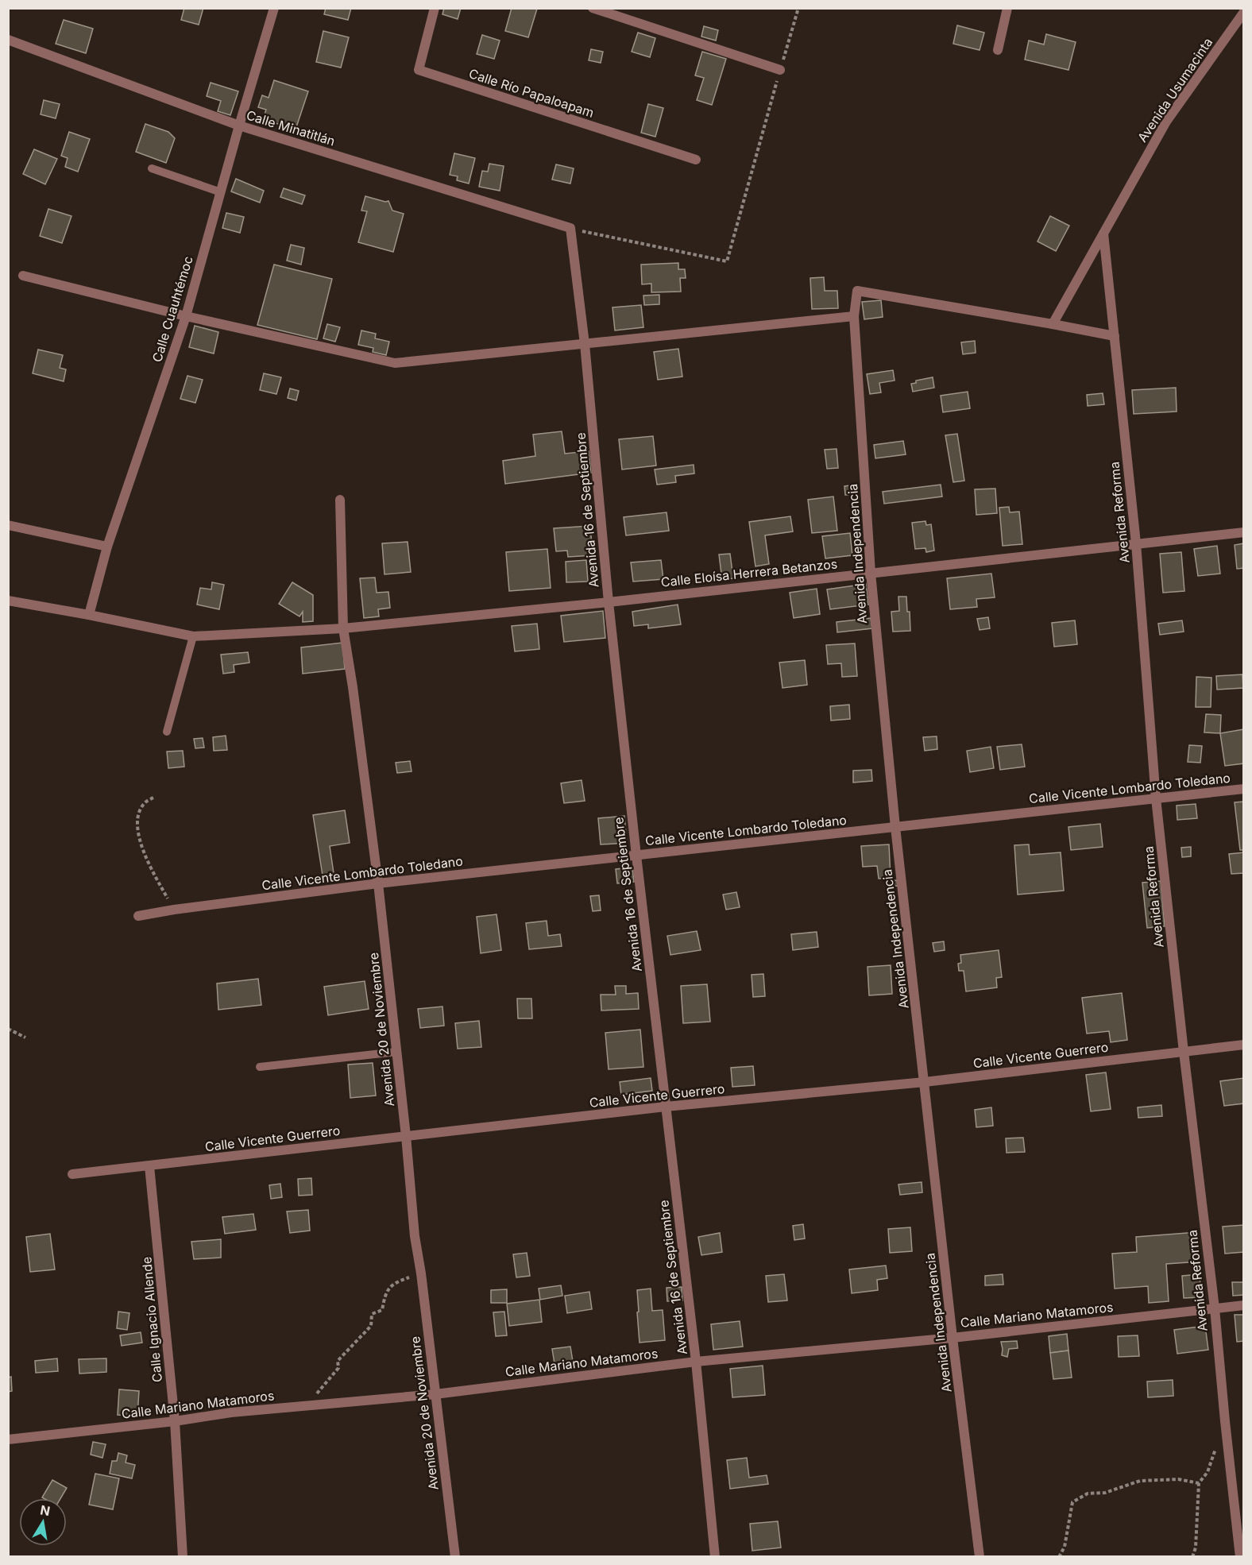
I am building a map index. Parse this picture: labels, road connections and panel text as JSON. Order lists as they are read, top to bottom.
{
  "streets": {
    "street": [
      "Avenida Usumacinta",
      "Calle Río Papaloapam",
      "Calle Minatitlán",
      "Calle Cuauhtémoc",
      "Avenida 16 de Septiembre",
      "Avenida Reforma",
      "Avenida Independencia",
      "Calle Eloísa Herrera Betanzos",
      "Calle Vicente Lombardo Toledano",
      "Avenida 20 de Noviembre",
      "Calle Vicente Guerrero",
      "Calle Mariano Matamoros",
      "Calle Ignacio Allende"
    ]
  },
  "crossings": [
    ["Avenida Usumacinta", "Avenida Reforma"],
    ["Avenida Usumacinta", "Avenida Independencia"],
    ["Calle Minatitlán", "Calle Cuauhtémoc"],
    ["Calle Minatitlán", "Avenida 16 de Septiembre"],
    ["Calle Cuauhtémoc", "Calle Eloísa Herrera Betanzos"],
    ["Avenida 16 de Septiembre", "Calle Eloísa Herrera Betanzos"],
    ["Avenida 16 de Septiembre", "Calle Vicente Lombardo Toledano"],
    ["Avenida 16 de Septiembre", "Calle Vicente Guerrero"],
    ["Avenida 16 de Septiembre", "Calle Mariano Matamoros"],
    ["Avenida Reforma", "Calle Eloísa Herrera Betanzos"],
    ["Avenida Reforma", "Calle Vicente Lombardo Toledano"],
    ["Avenida Reforma", "Calle Vicente Guerrero"],
    ["Avenida Reforma", "Calle Mariano Matamoros"],
    ["Avenida Independencia", "Calle Eloísa Herrera Betanzos"],
    ["Avenida Independencia", "Calle Vicente Lombardo Toledano"],
    ["Avenida Independencia", "Calle Vicente Guerrero"],
    ["Avenida Independencia", "Calle Mariano Matamoros"],
    ["Calle Eloísa Herrera Betanzos", "Avenida 20 de Noviembre"],
    ["Calle Vicente Lombardo Toledano", "Avenida 20 de Noviembre"],
    ["Avenida 20 de Noviembre", "Calle Vicente Guerrero"],
    ["Avenida 20 de Noviembre", "Calle Mariano Matamoros"],
    ["Calle Vicente Guerrero", "Calle Ignacio Allende"],
    ["Calle Mariano Matamoros", "Calle Ignacio Allende"]
  ],
  "north": "top"
}
